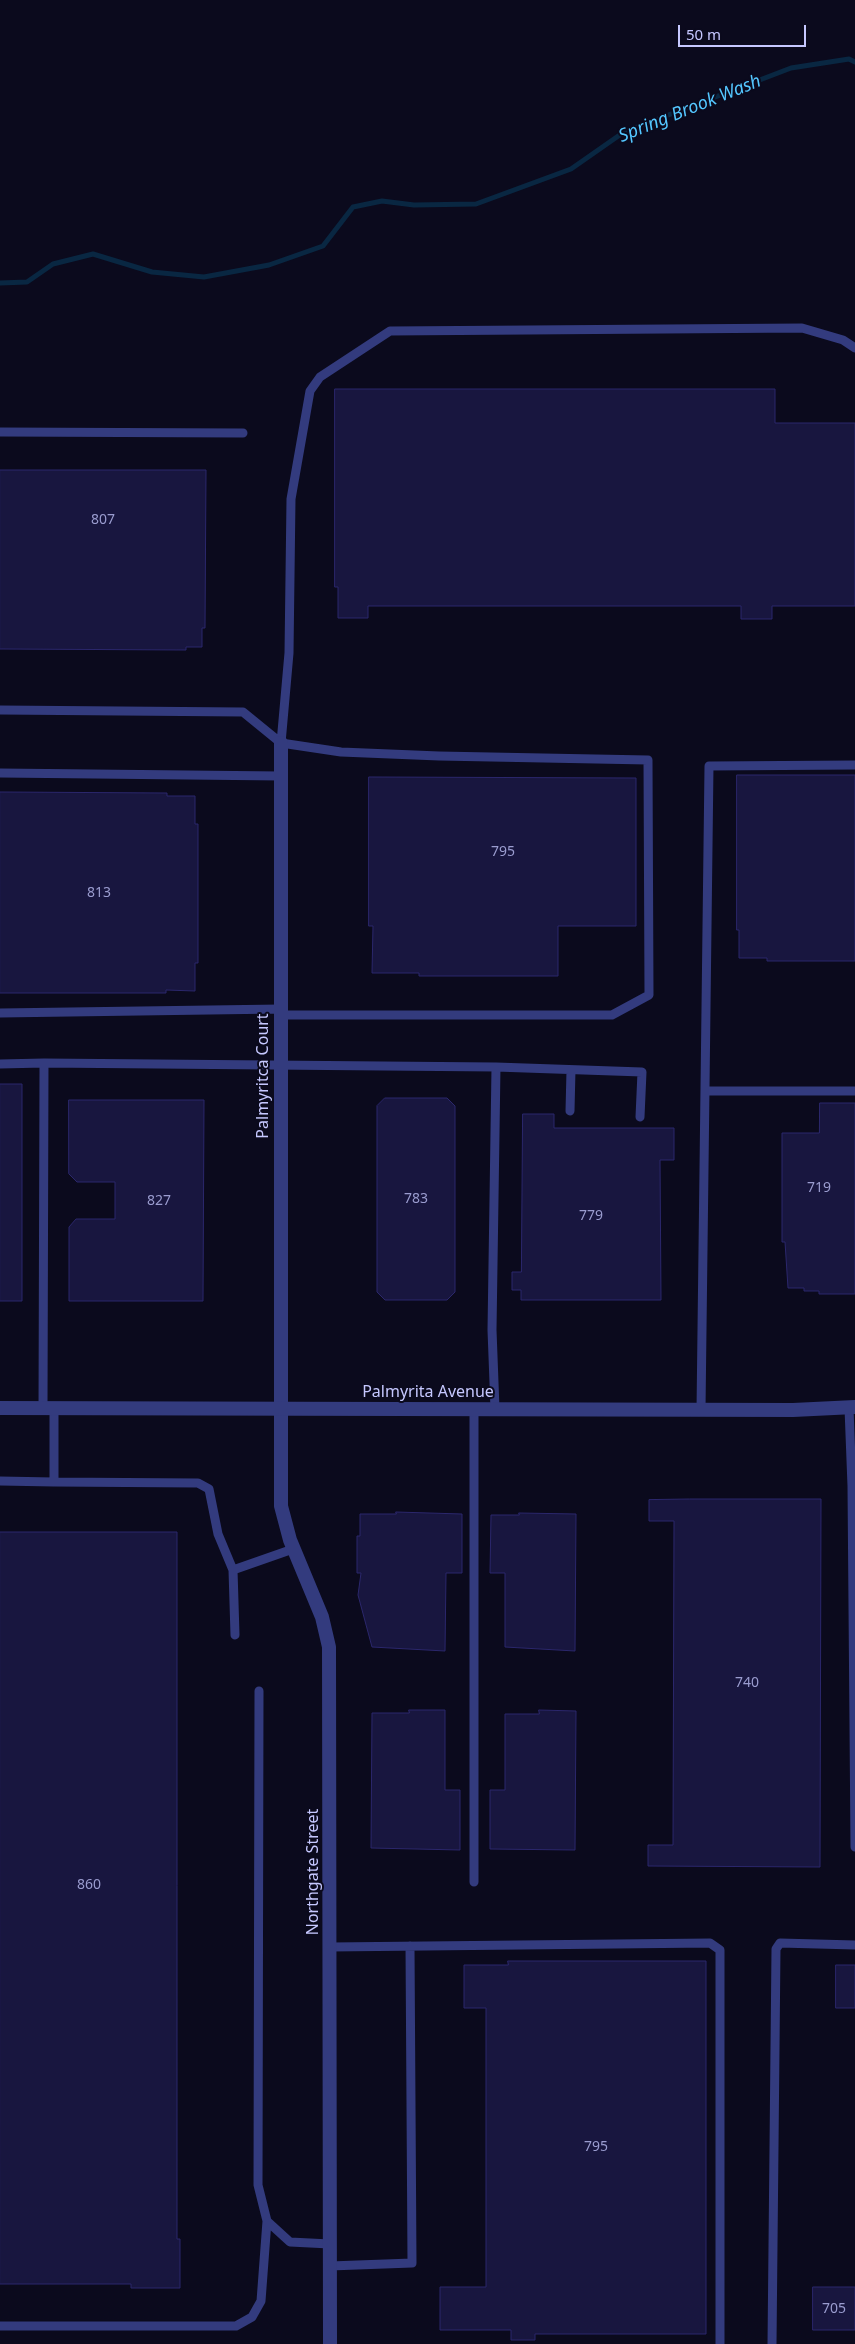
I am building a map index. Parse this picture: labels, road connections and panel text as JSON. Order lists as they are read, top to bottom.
{
  "streets": {
    "street": ["Palmyritca Court", "Palmyrita Avenue", "Northgate Street"]
  },
  "crossings": [
    ["Palmyritca Court", "Palmyrita Avenue"],
    ["Palmyritca Court", "Northgate Street"],
    ["Palmyrita Avenue", "Northgate Street"]
  ],
  "water": ["Spring Brook Wash"],
  "house_numbers": [
    "807",
    "795",
    "813",
    "719",
    "783",
    "827",
    "779",
    "740",
    "860",
    "795",
    "705"
  ],
  "scale_bar": "50 m"
}
